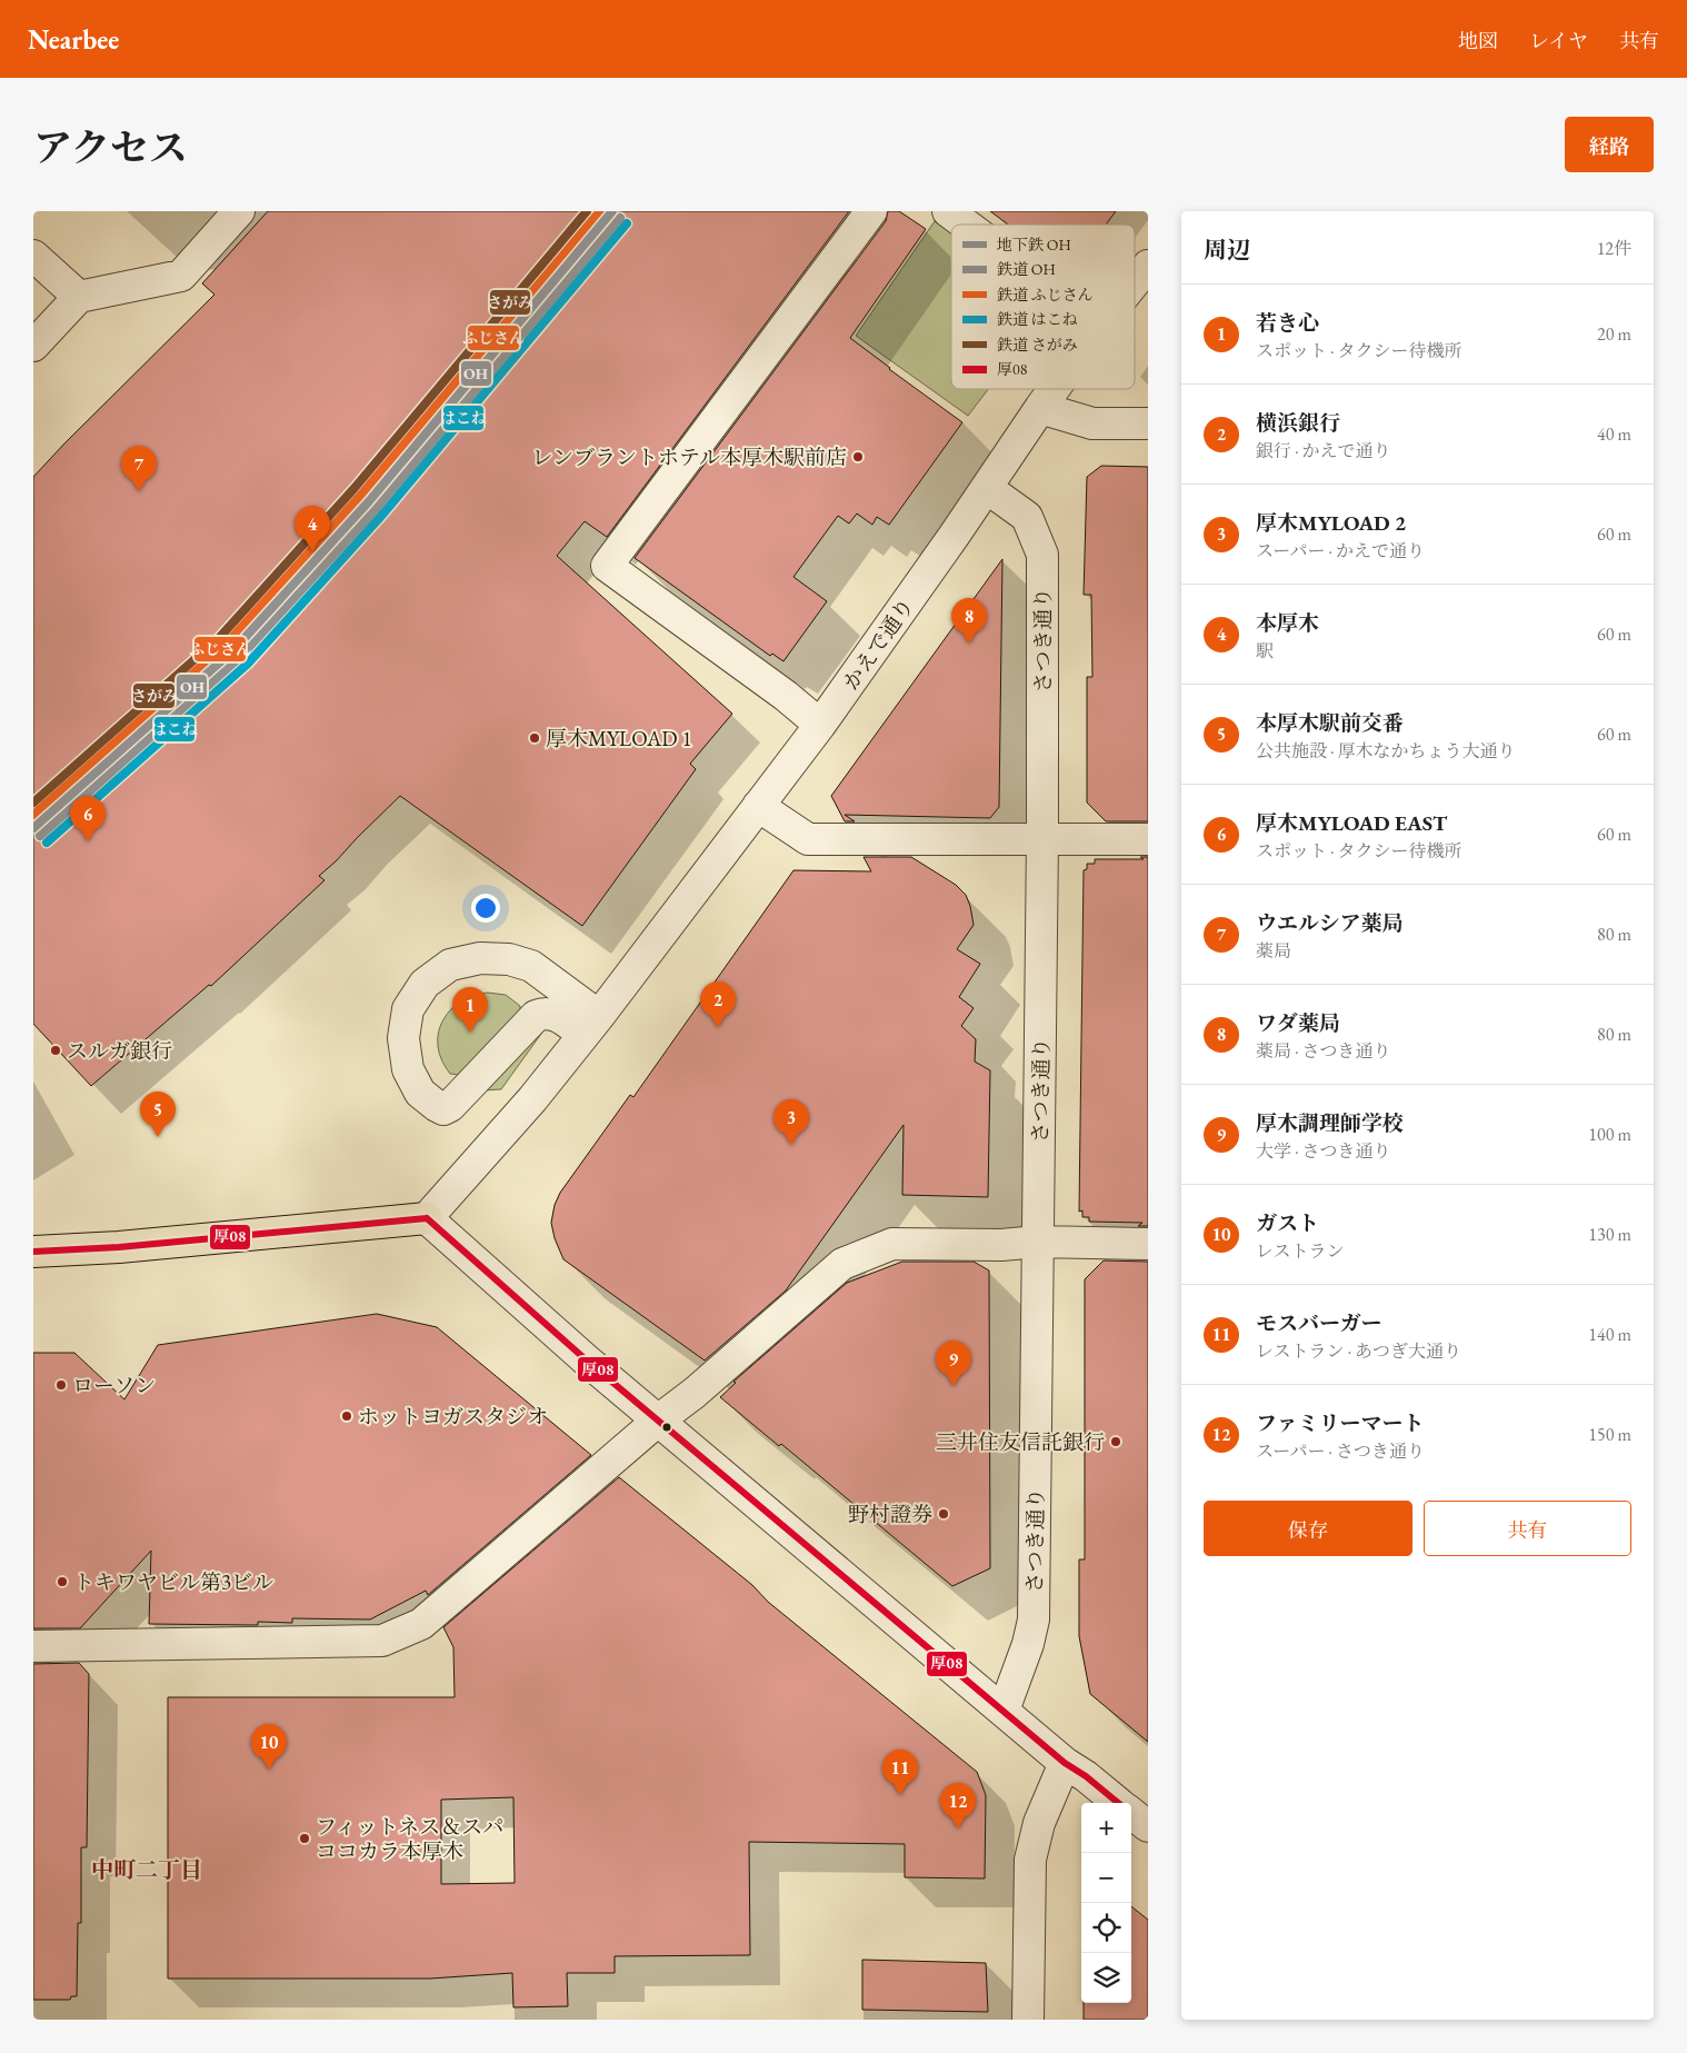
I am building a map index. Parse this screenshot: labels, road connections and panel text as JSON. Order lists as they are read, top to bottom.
{
  "streets": {
    "street": ["さつき通り", "かえで通り"]
  },
  "crossings": [
    ["さつき通り", "かえで通り"]
  ],
  "districts": ["中町二丁目"],
  "places": [
    "レンブラントホテル本厚木駅前店",
    "厚木MYLOAD 1",
    "スルガ銀行",
    "ローソン",
    "ホットヨガスタジオ",
    "三井住友信託銀行",
    "野村證券",
    "トキワヤビル第3ビル",
    "フィットネス＆スパ ココカラ本厚木"
  ],
  "lines": [
    "metro line OH",
    "rail line ふじさん",
    "rail line さがみ",
    "rail line OH",
    "rail line はこね",
    "transit line 厚08"
  ],
  "legend": [
    "地下鉄 OH",
    "鉄道 OH",
    "鉄道 ふじさん",
    "鉄道 はこね",
    "鉄道 さがみ",
    "厚08"
  ],
  "page": {
    "header": "Nearbee",
    "nav": ["地図", "レイヤ", "共有"],
    "title": "アクセス",
    "buttons": [
      "経路",
      ["保存", "共有"]
    ],
    "heading": ["周辺", "12件"],
    "list": [
      {
        "mark": "1",
        "name": "若き心",
        "note": "スポット · タクシー待機所",
        "value": "20 m"
      },
      {
        "mark": "2",
        "name": "横浜銀行",
        "note": "銀行 · かえで通り",
        "value": "40 m"
      },
      {
        "mark": "3",
        "name": "厚木MYLOAD 2",
        "note": "スーパー · かえで通り",
        "value": "60 m"
      },
      {
        "mark": "4",
        "name": "本厚木",
        "note": "駅",
        "value": "60 m"
      },
      {
        "mark": "5",
        "name": "本厚木駅前交番",
        "note": "公共施設 · 厚木なかちょう大通り",
        "value": "60 m"
      },
      {
        "mark": "6",
        "name": "厚木MYLOAD EAST",
        "note": "スポット · タクシー待機所",
        "value": "60 m"
      },
      {
        "mark": "7",
        "name": "ウエルシア薬局",
        "note": "薬局",
        "value": "80 m"
      },
      {
        "mark": "8",
        "name": "ワダ薬局",
        "note": "薬局 · さつき通り",
        "value": "80 m"
      },
      {
        "mark": "9",
        "name": "厚木調理師学校",
        "note": "大学 · さつき通り",
        "value": "100 m"
      },
      {
        "mark": "10",
        "name": "ガスト",
        "note": "レストラン",
        "value": "130 m"
      },
      {
        "mark": "11",
        "name": "モスバーガー",
        "note": "レストラン · あつぎ大通り",
        "value": "140 m"
      },
      {
        "mark": "12",
        "name": "ファミリーマート",
        "note": "スーパー · さつき通り",
        "value": "150 m"
      }
    ],
    "pins": [
      "7",
      "4",
      "8",
      "6",
      "2",
      "1",
      "5",
      "3",
      "9",
      "10",
      "11",
      "12"
    ],
    "map_buttons": ["+", "−"]
  }
}
